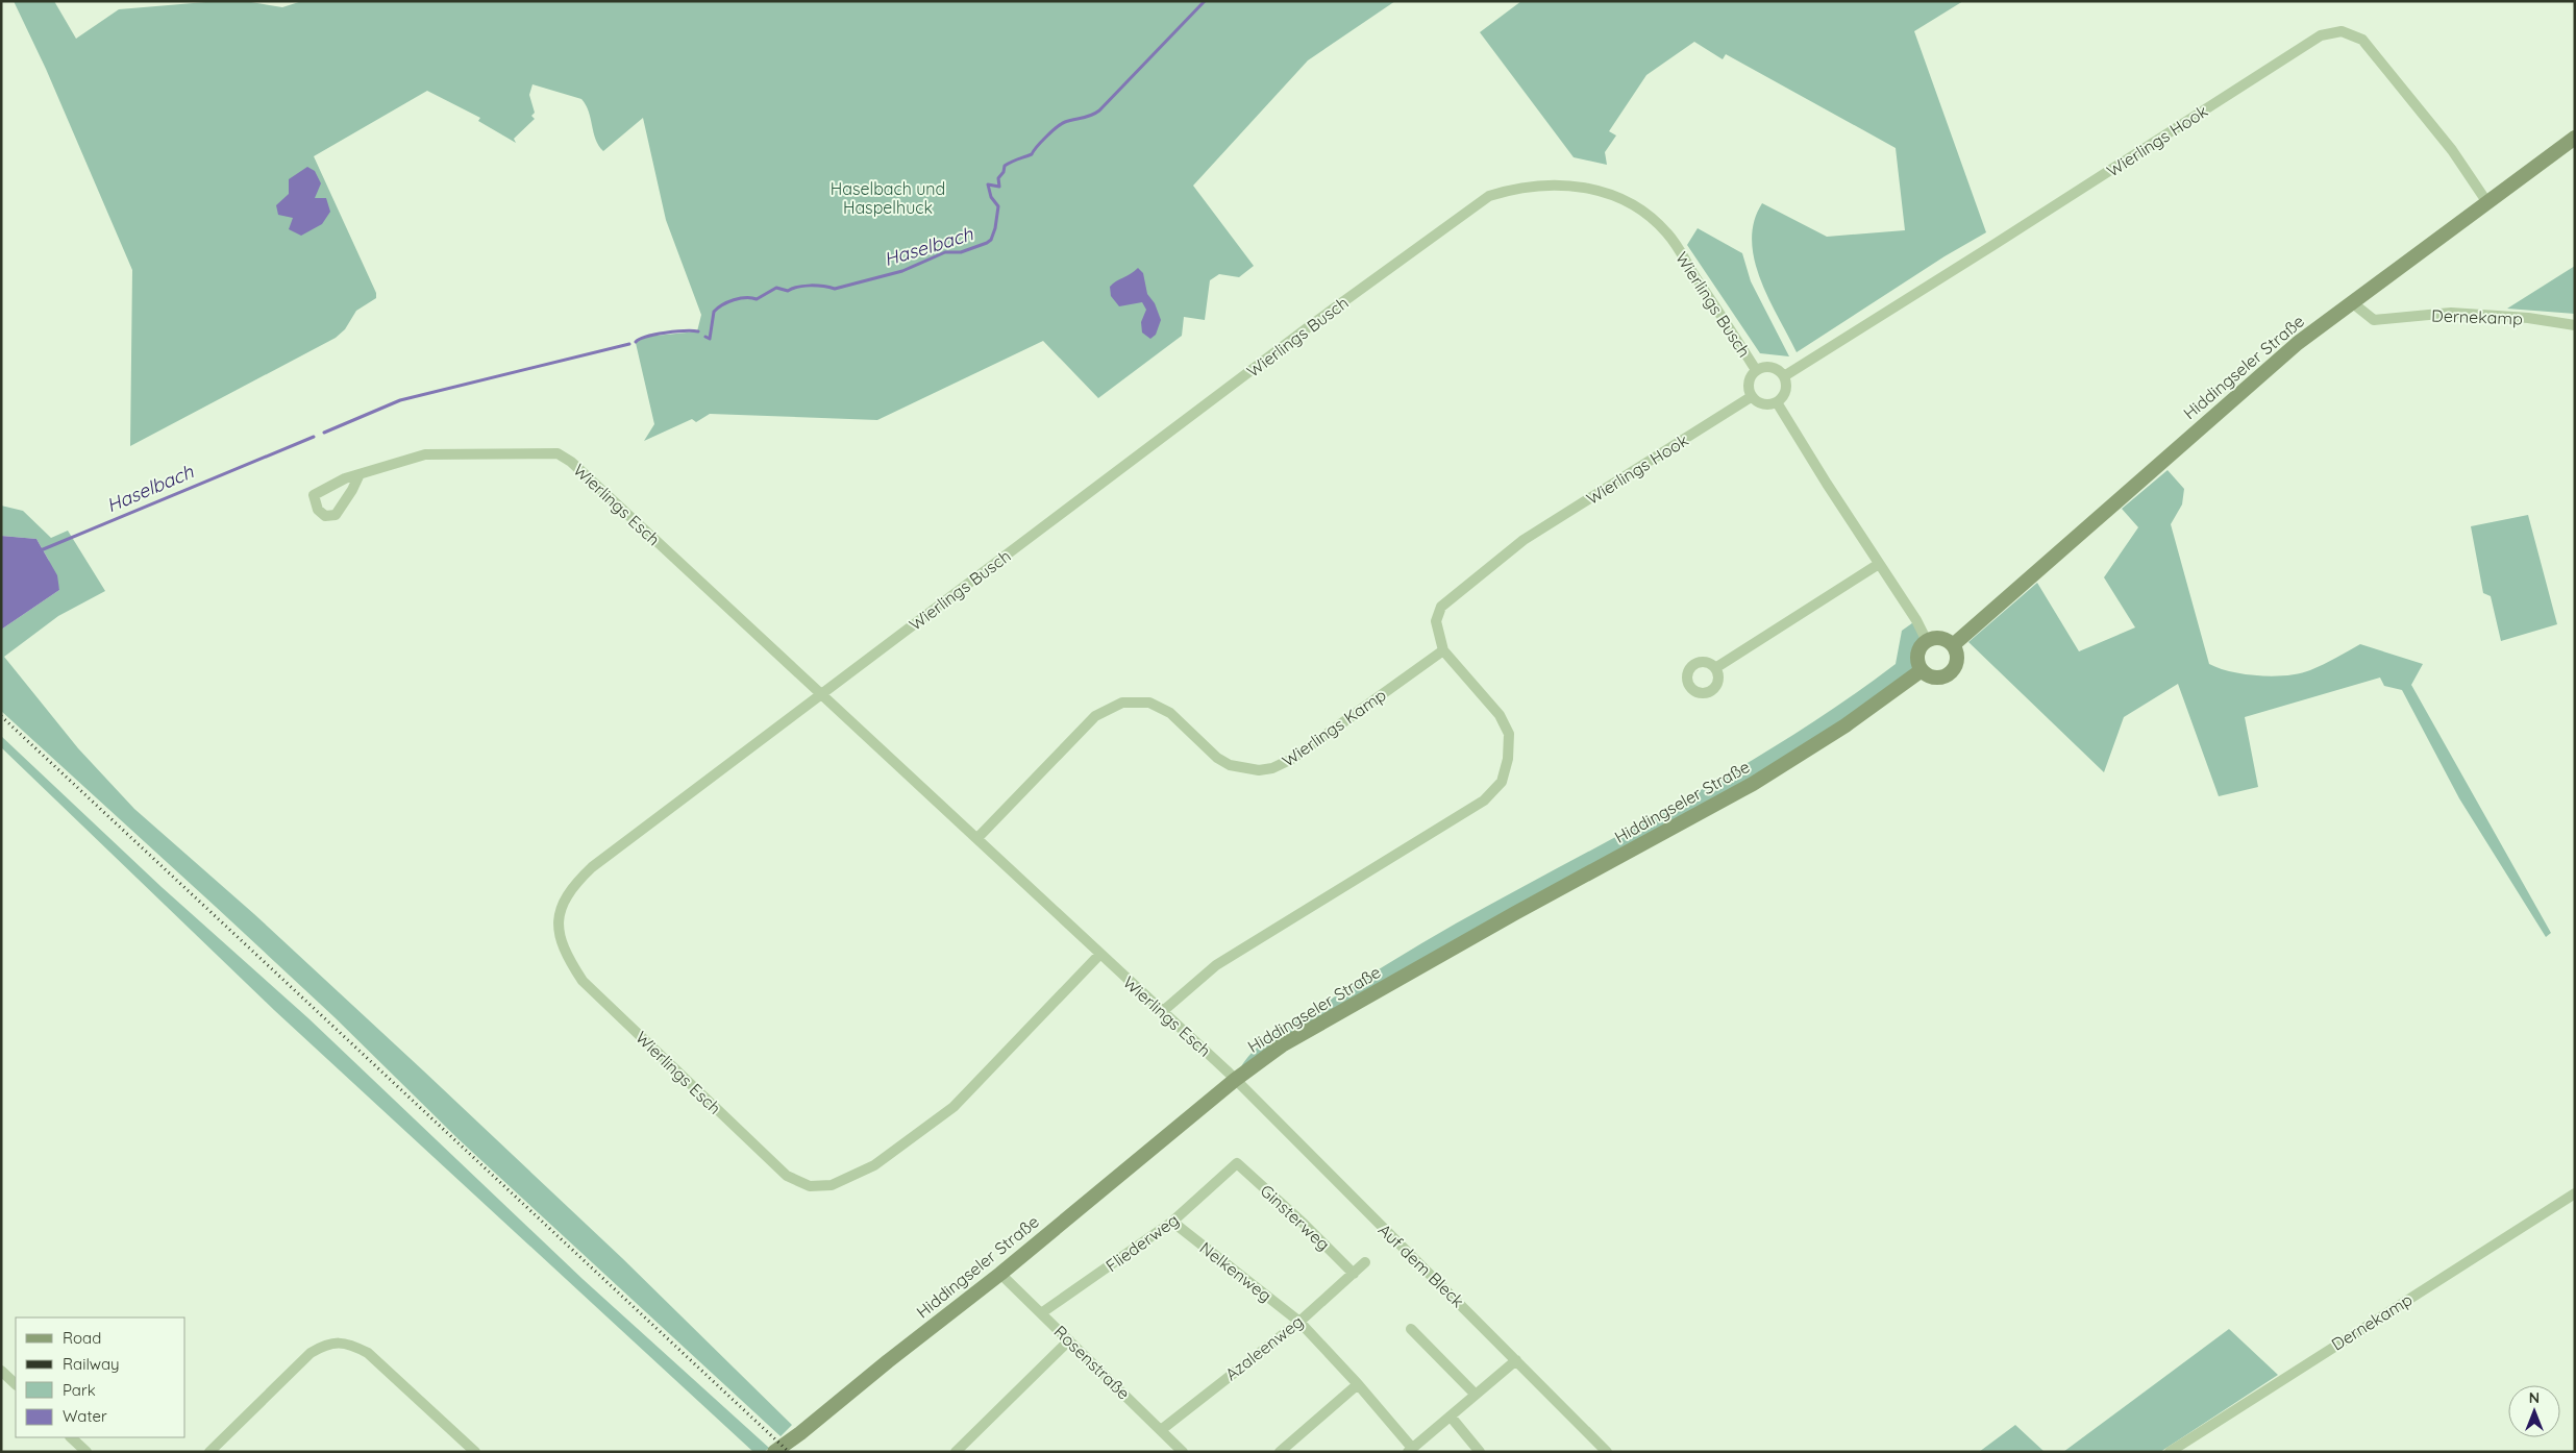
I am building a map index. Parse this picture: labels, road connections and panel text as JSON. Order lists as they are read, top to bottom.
{
  "streets": {
    "street": [
      "Wierlings Hook",
      "Wierlings Busch",
      "Dernekamp",
      "Hiddingseler Straße",
      "Wierlings Esch",
      "Wierlings Kamp",
      "Ginsterweg",
      "Fliederweg",
      "Auf dem Bleck",
      "Nelkenweg",
      "Azaleenweg",
      "Rosenstraße"
    ]
  },
  "crossings": [
    ["Wierlings Hook", "Wierlings Busch"],
    ["Wierlings Hook", "Hiddingseler Straße"],
    ["Wierlings Hook", "Wierlings Kamp"],
    ["Wierlings Busch", "Wierlings Esch"],
    ["Dernekamp", "Hiddingseler Straße"],
    ["Hiddingseler Straße", "Wierlings Esch"],
    ["Hiddingseler Straße", "Auf dem Bleck"],
    ["Hiddingseler Straße", "Rosenstraße"],
    ["Wierlings Esch", "Wierlings Kamp"],
    ["Wierlings Esch", "Auf dem Bleck"],
    ["Ginsterweg", "Fliederweg"],
    ["Ginsterweg", "Azaleenweg"],
    ["Fliederweg", "Nelkenweg"],
    ["Fliederweg", "Rosenstraße"],
    ["Nelkenweg", "Azaleenweg"],
    ["Azaleenweg", "Rosenstraße"]
  ],
  "water": ["Haselbach"],
  "parks": ["Haselbach und Haspelhuck"],
  "legend": [
    "Road",
    "Railway",
    "Park",
    "Water"
  ],
  "north": "top"
}
